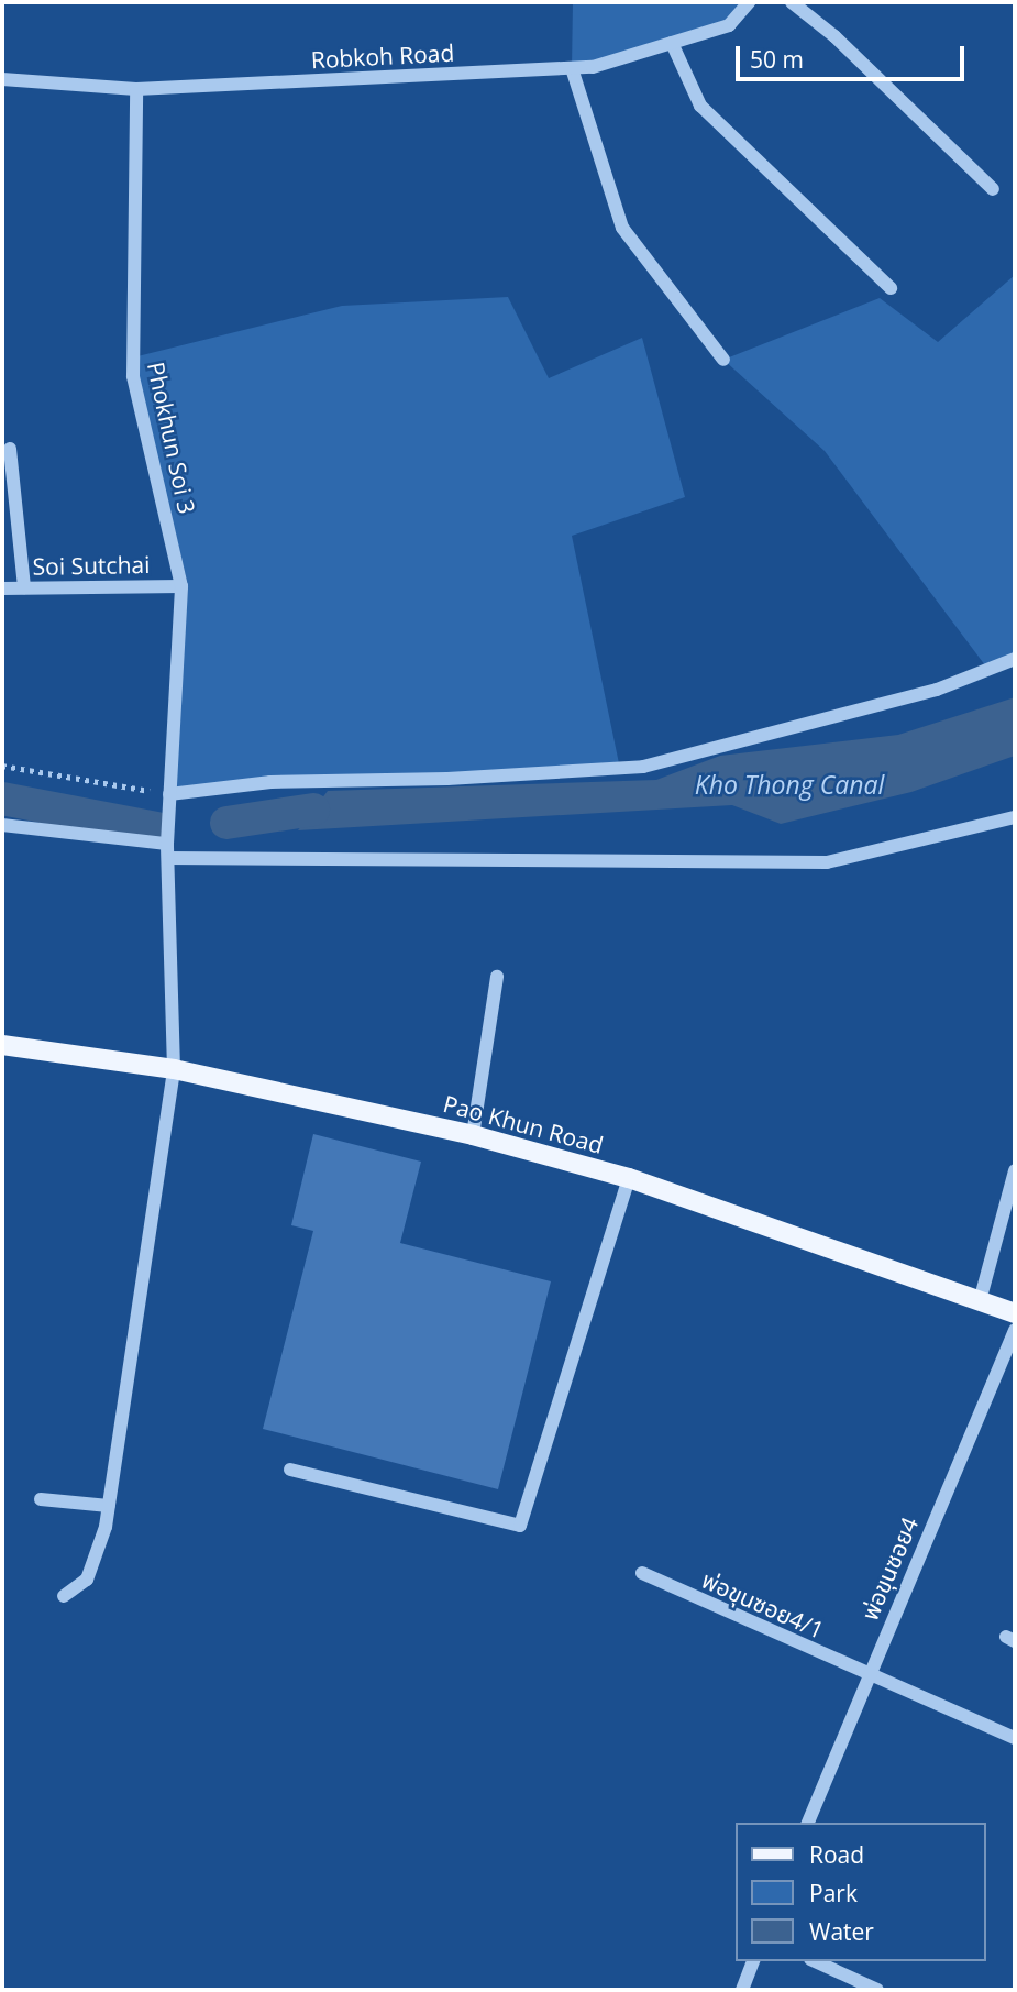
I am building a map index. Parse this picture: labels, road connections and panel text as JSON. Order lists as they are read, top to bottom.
{
  "streets": {
    "main road": ["Pao Khun Road"],
    "street": [
      "Robkoh Road",
      "Phokhun Soi 3",
      "Soi Sutchai",
      "พ่อขุนซอย4",
      "พ่อขุนซอย4/1"
    ]
  },
  "crossings": [
    ["Robkoh Road", "Phokhun Soi 3"],
    ["Phokhun Soi 3", "Soi Sutchai"],
    ["พ่อขุนซอย4", "พ่อขุนซอย4/1"]
  ],
  "water": ["Kho Thong Canal"],
  "legend": ["Road", "Park", "Water"],
  "scale_bar": "50 m"
}
